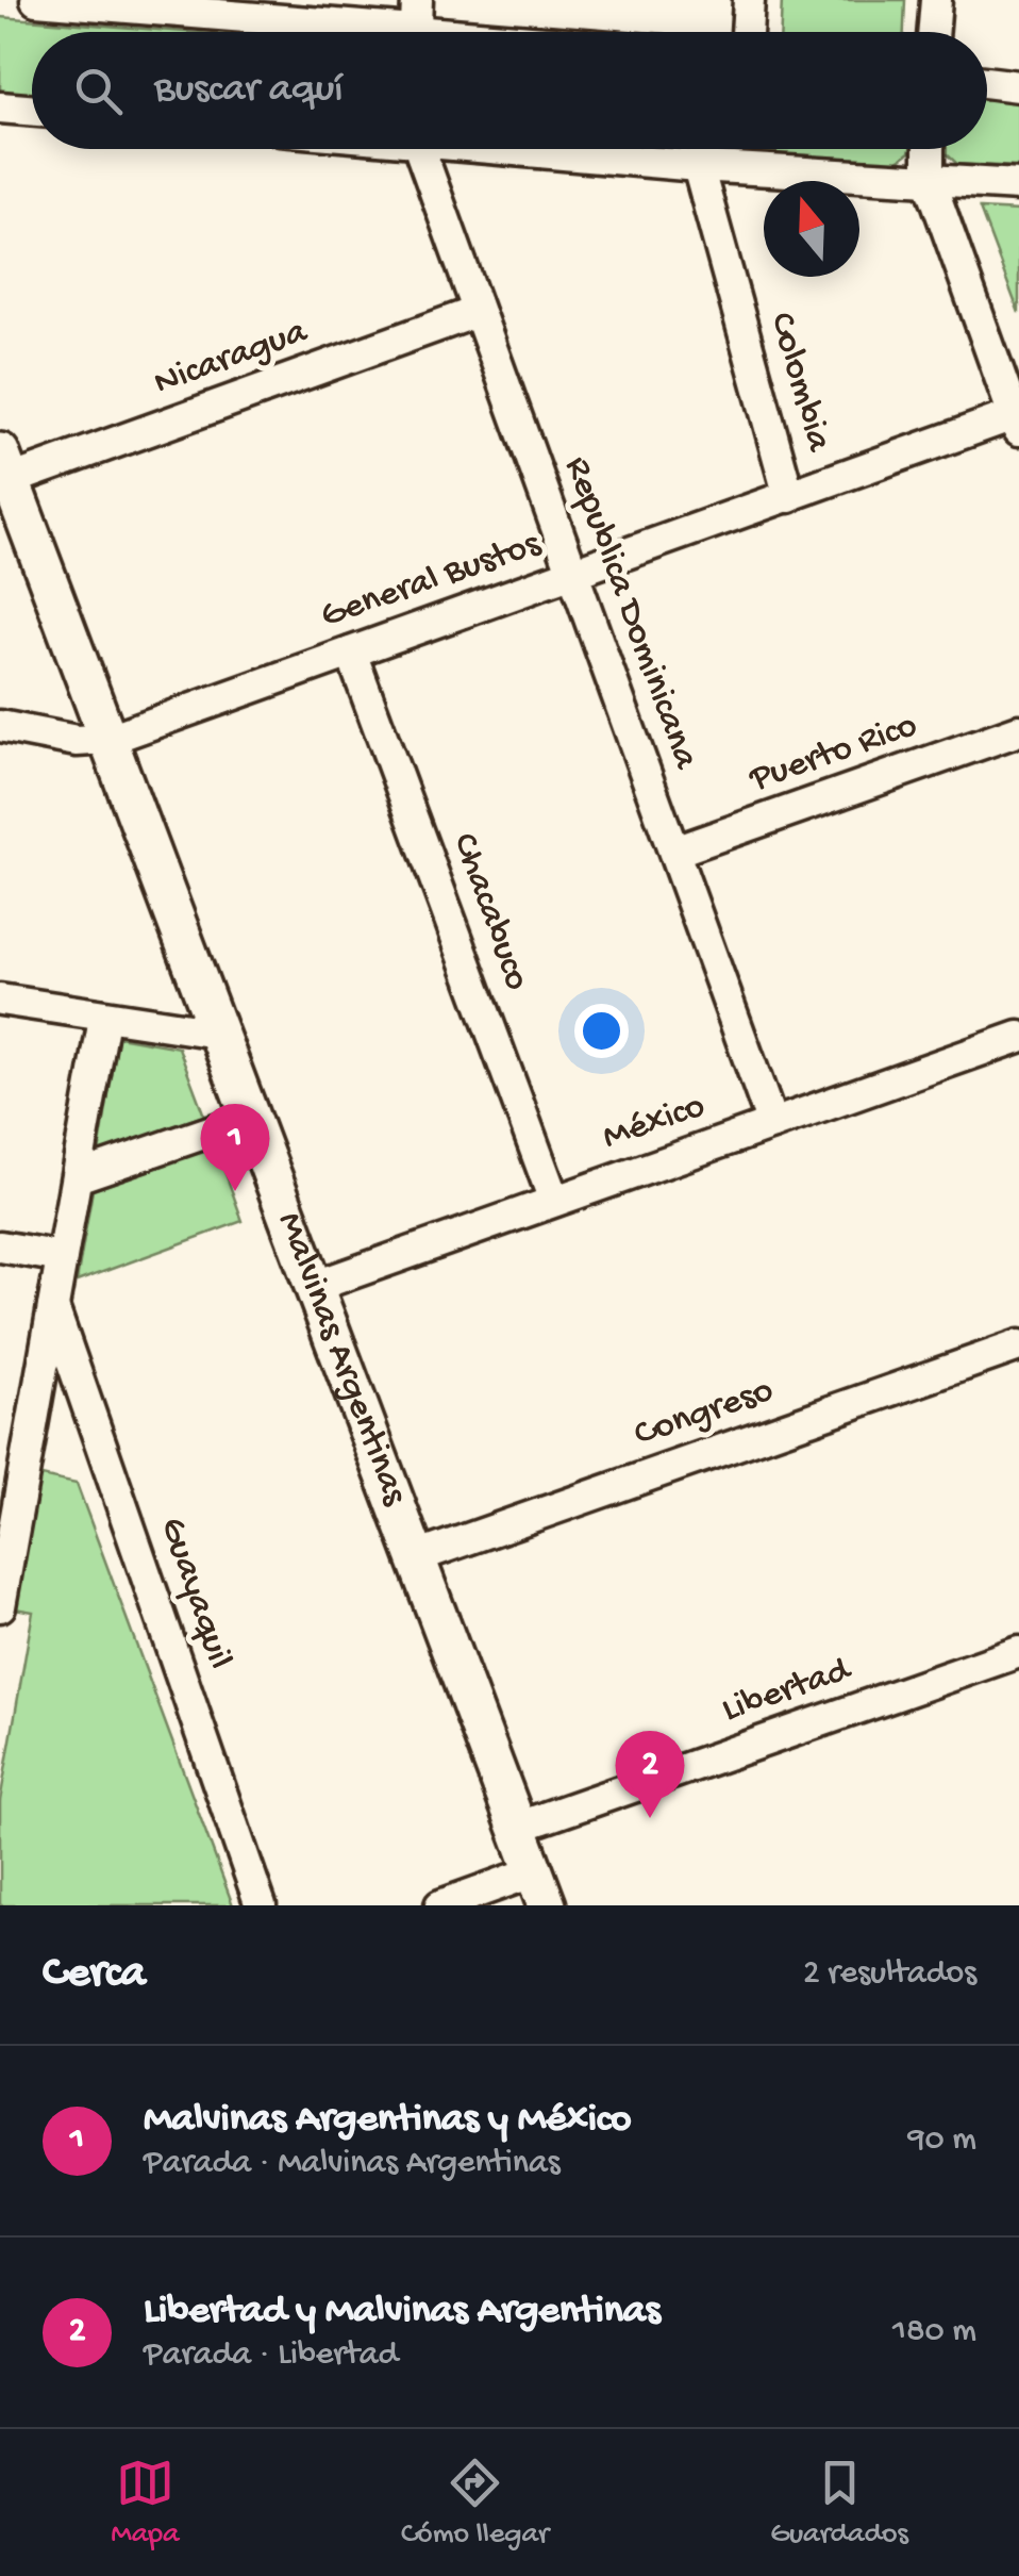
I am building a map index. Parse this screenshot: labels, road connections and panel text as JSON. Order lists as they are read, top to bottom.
{
  "streets": {
    "street": [
      "Nicaragua",
      "Colombia",
      "General Bustos",
      "Republica Dominicana",
      "Puerto Rico",
      "Chacabuco",
      "México",
      "Malvinas Argentinas",
      "Congreso",
      "Guayaquil",
      "Libertad"
    ]
  },
  "crossings": [
    ["Nicaragua", "Republica Dominicana"],
    ["Nicaragua", "Malvinas Argentinas"],
    ["Colombia", "General Bustos"],
    ["General Bustos", "Republica Dominicana"],
    ["General Bustos", "Chacabuco"],
    ["General Bustos", "Malvinas Argentinas"],
    ["Republica Dominicana", "Puerto Rico"],
    ["Republica Dominicana", "México"],
    ["Chacabuco", "México"],
    ["México", "Malvinas Argentinas"],
    ["Malvinas Argentinas", "Congreso"],
    ["Malvinas Argentinas", "Libertad"]
  ],
  "north": "top",
  "page": {
    "search": "Buscar aquí",
    "pins": ["1", "2"],
    "heading": ["Cerca", "2 resultados"],
    "list": [
      {
        "mark": "1",
        "name": "Malvinas Argentinas y México",
        "note": "Parada · Malvinas Argentinas",
        "value": "90 m"
      },
      {
        "mark": "2",
        "name": "Libertad y Malvinas Argentinas",
        "note": "Parada · Libertad",
        "value": "180 m"
      }
    ],
    "nav": ["Mapa", "Cómo llegar", "Guardados"]
  }
}
